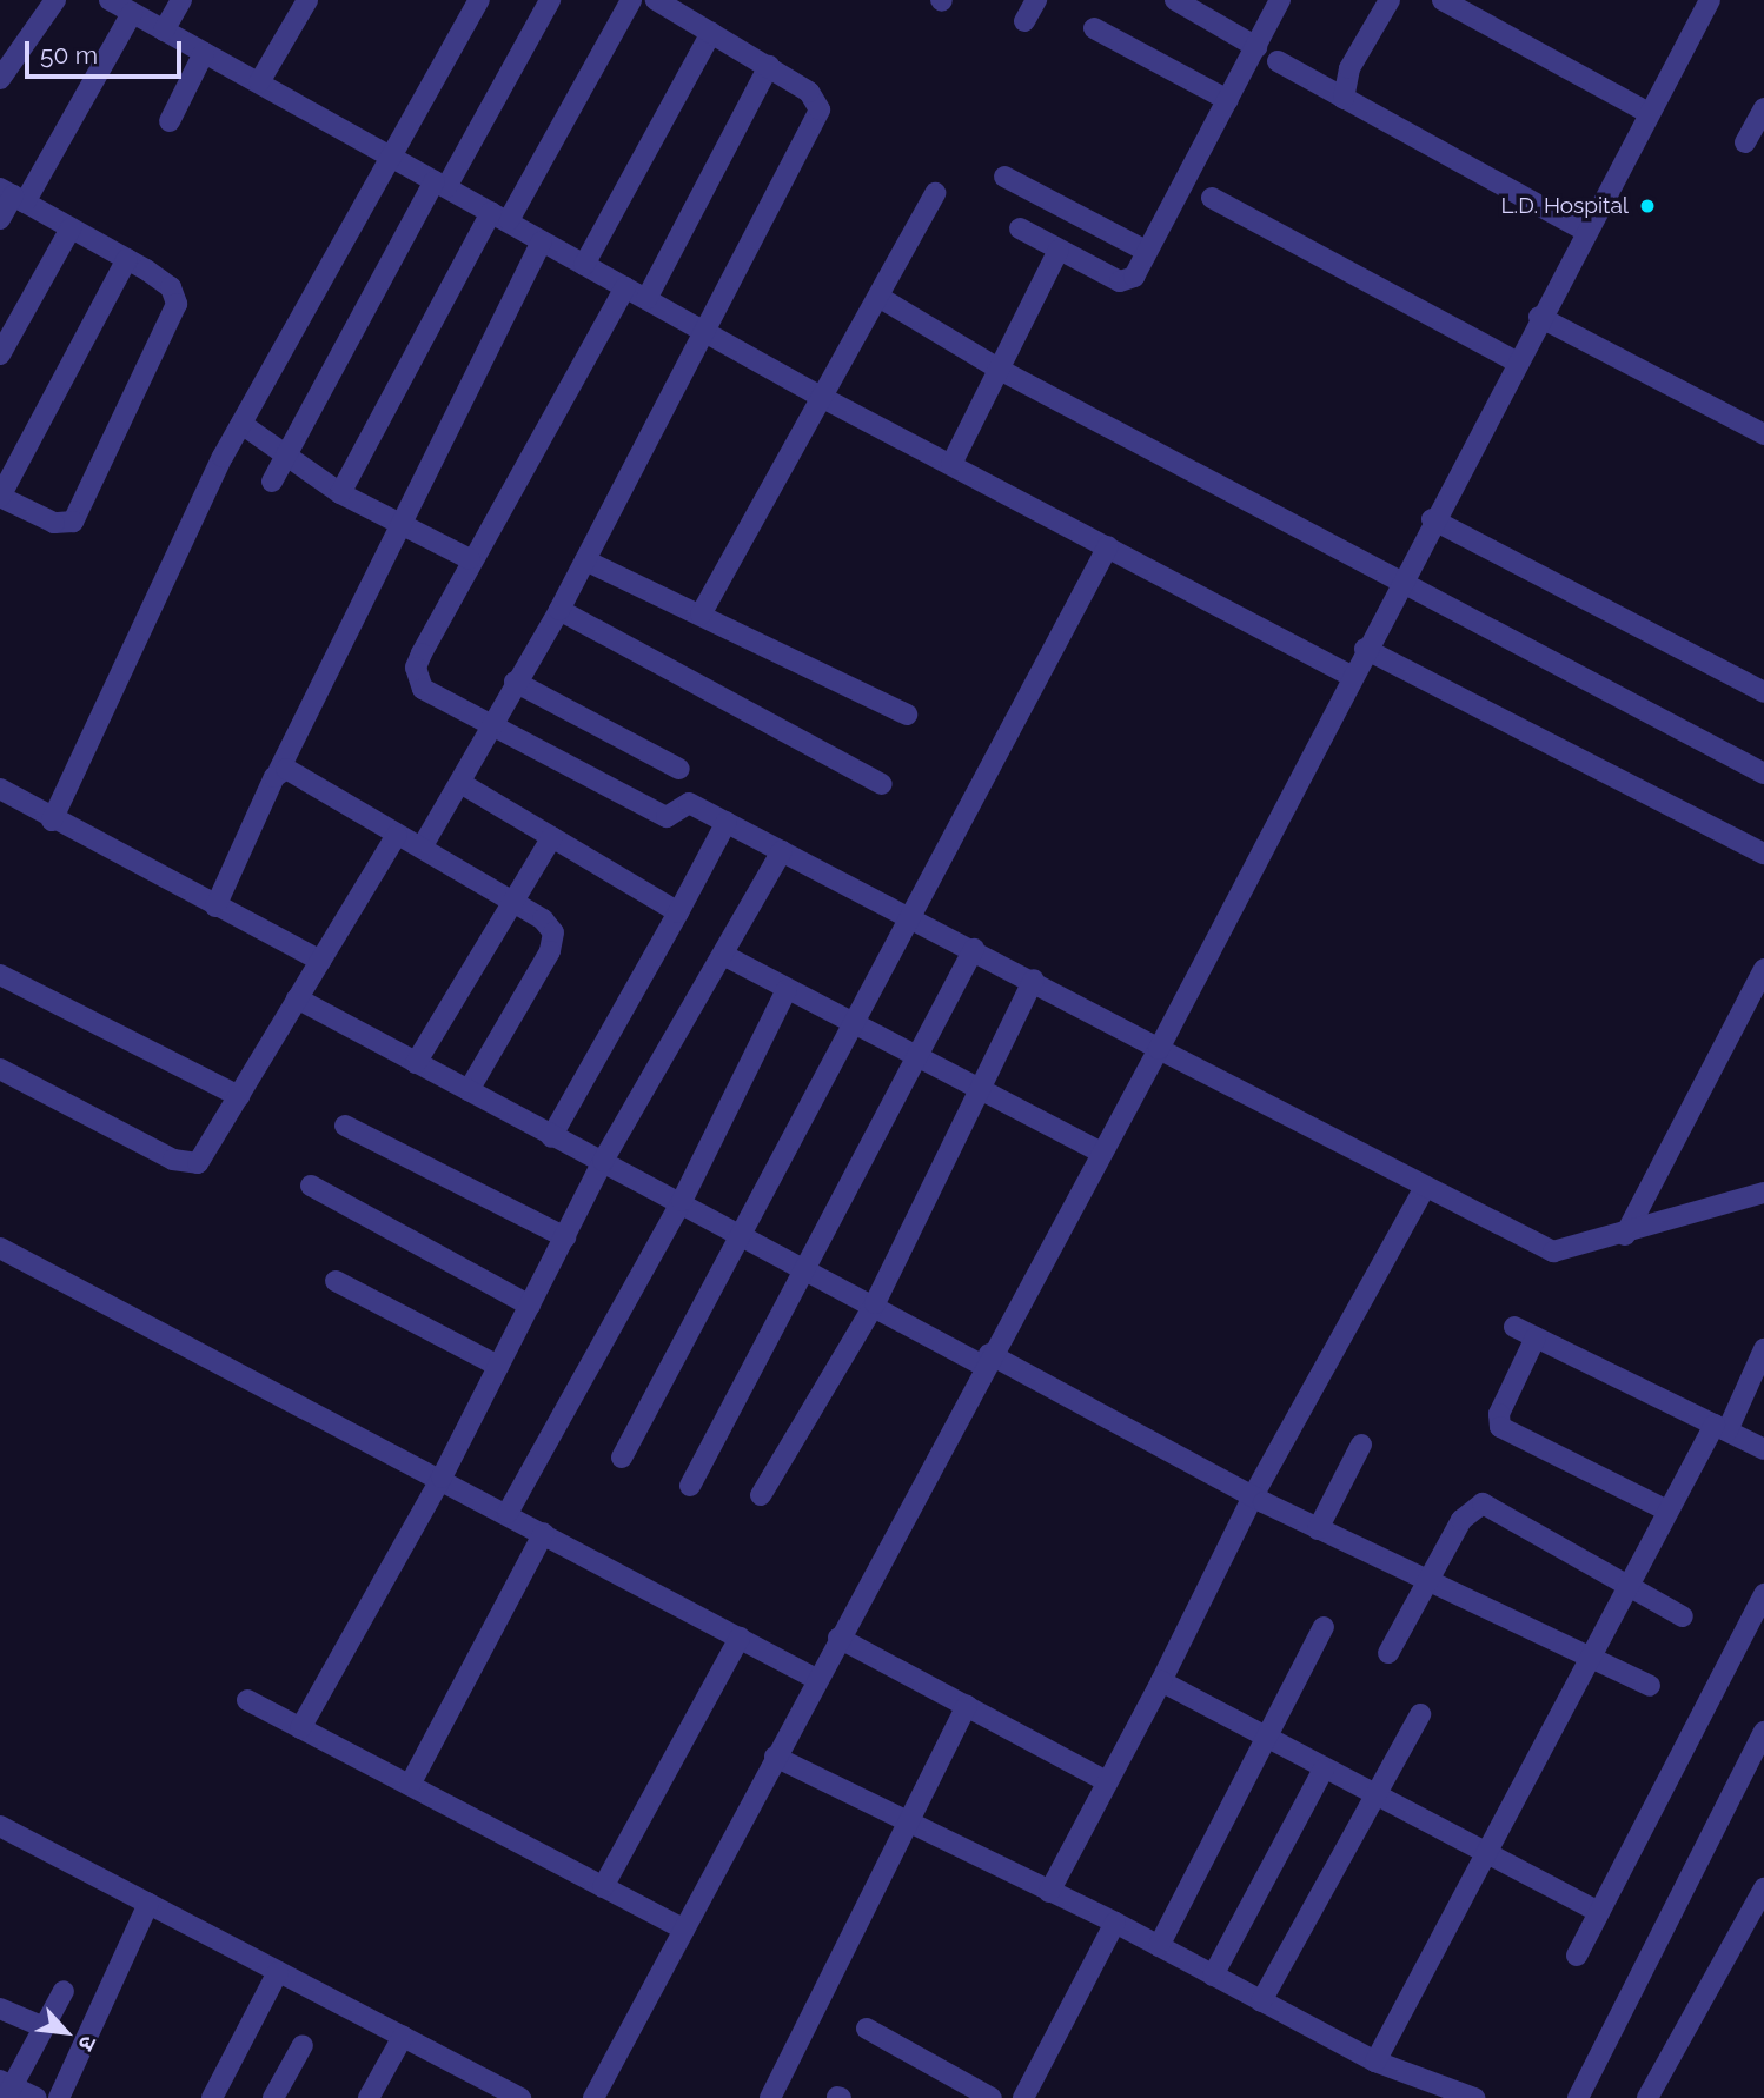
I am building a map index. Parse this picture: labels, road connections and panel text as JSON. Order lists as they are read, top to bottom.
{
  "places": ["L.D. Hospital"],
  "scale_bar": "50 m",
  "north": "bottom right"
}
